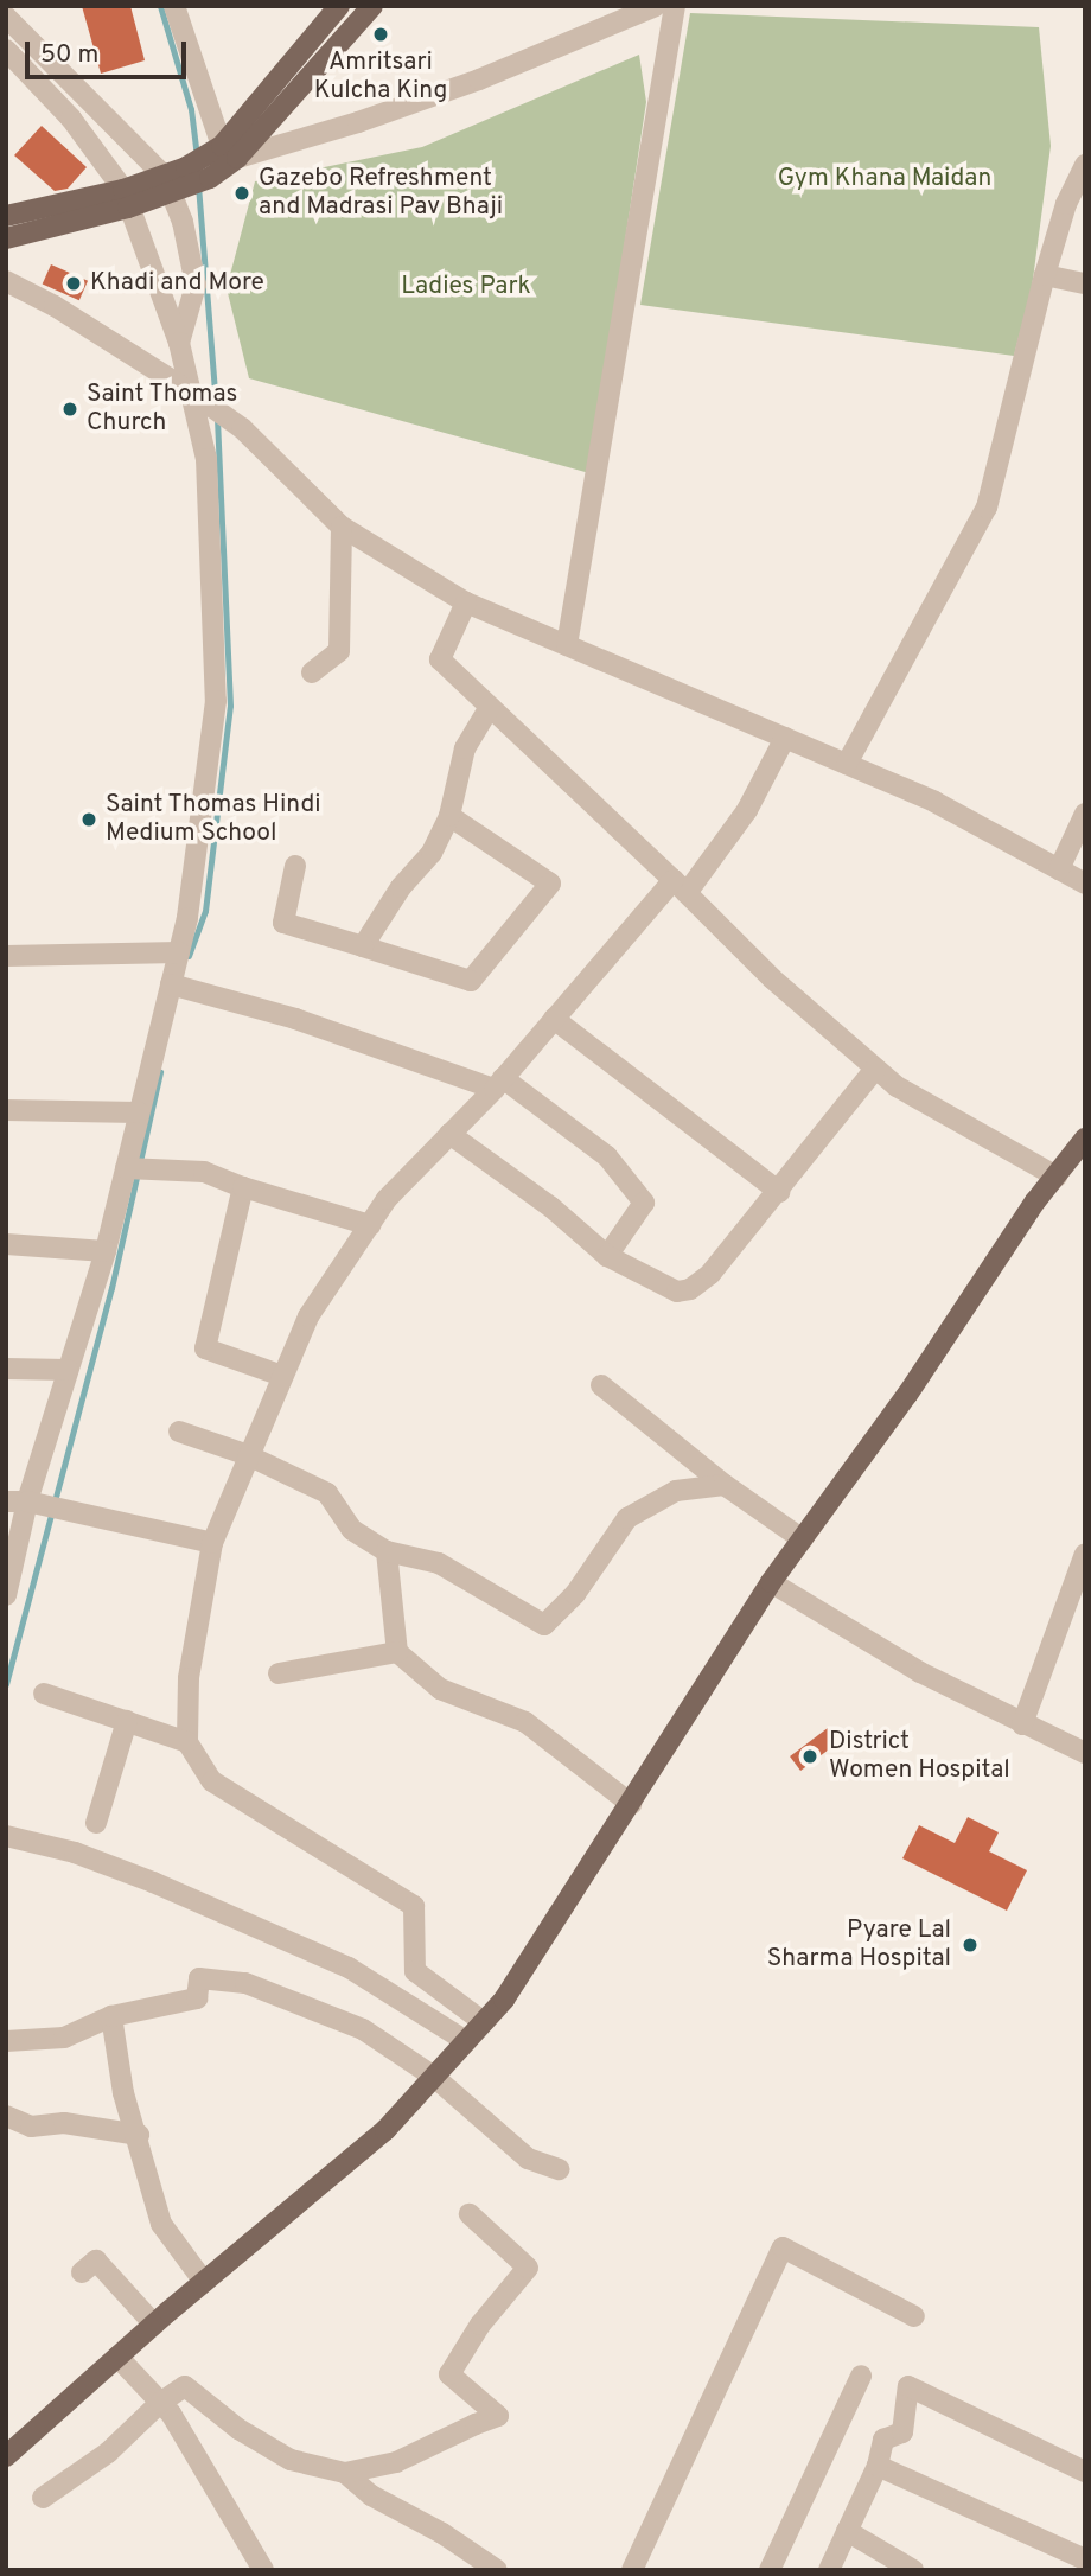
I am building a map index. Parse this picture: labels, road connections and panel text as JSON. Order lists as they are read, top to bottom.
{
  "parks": ["Gym Khana Maidan", "Ladies Park"],
  "places": [
    "Amritsari Kulcha King‌‌‌",
    "Gazebo Refreshment and Madrasi Pav Bhaji",
    "Khadi and More",
    "Saint Thomas Church",
    "Saint Thomas Hindi Medium School",
    "District Women Hospital",
    "Pyare Lal Sharma Hospital"
  ],
  "scale_bar": "50 m"
}
